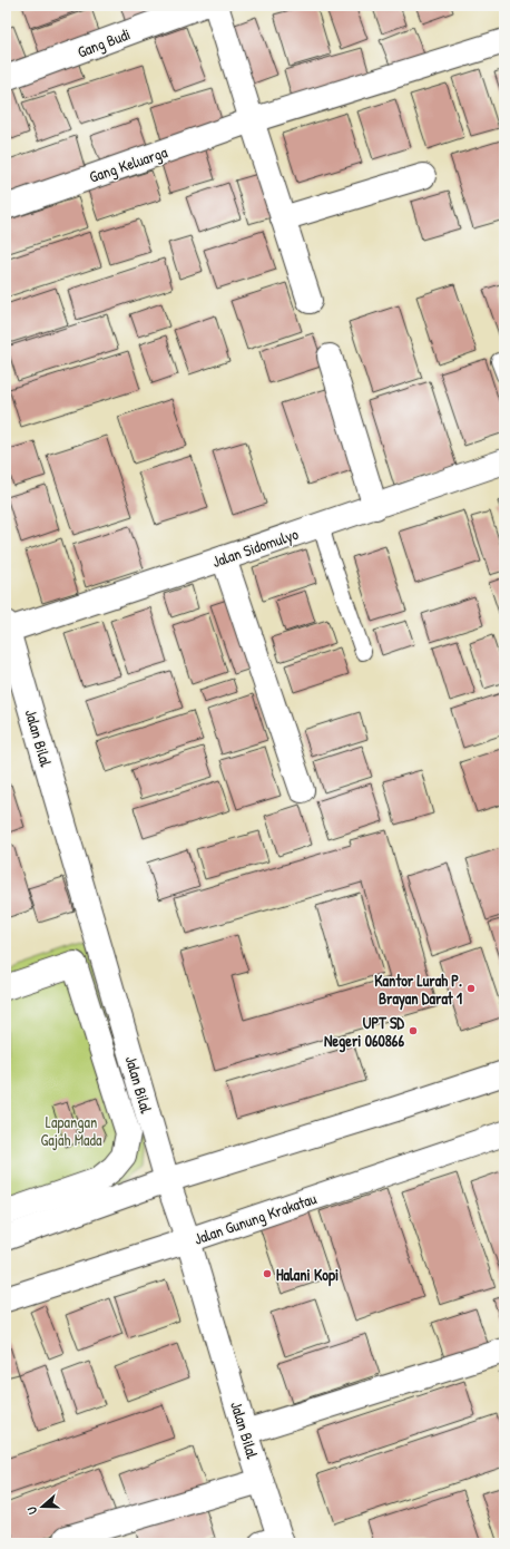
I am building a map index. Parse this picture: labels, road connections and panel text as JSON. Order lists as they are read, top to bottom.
{
  "streets": {
    "street": [
      "Gang Budi",
      "Gang Keluarga",
      "Jalan Sidomulyo",
      "Jalan Bilal",
      "Jalan Gunung Krakatau"
    ]
  },
  "crossings": [
    ["Jalan Sidomulyo", "Jalan Bilal"],
    ["Jalan Bilal", "Jalan Gunung Krakatau"]
  ],
  "parks": ["Lapangan Gajah Mada"],
  "places": ["Kantor Lurah P. Brayan Darat 1", "UPT SD Negeri 060866", "Halani Kopi"],
  "north": "left"
}
